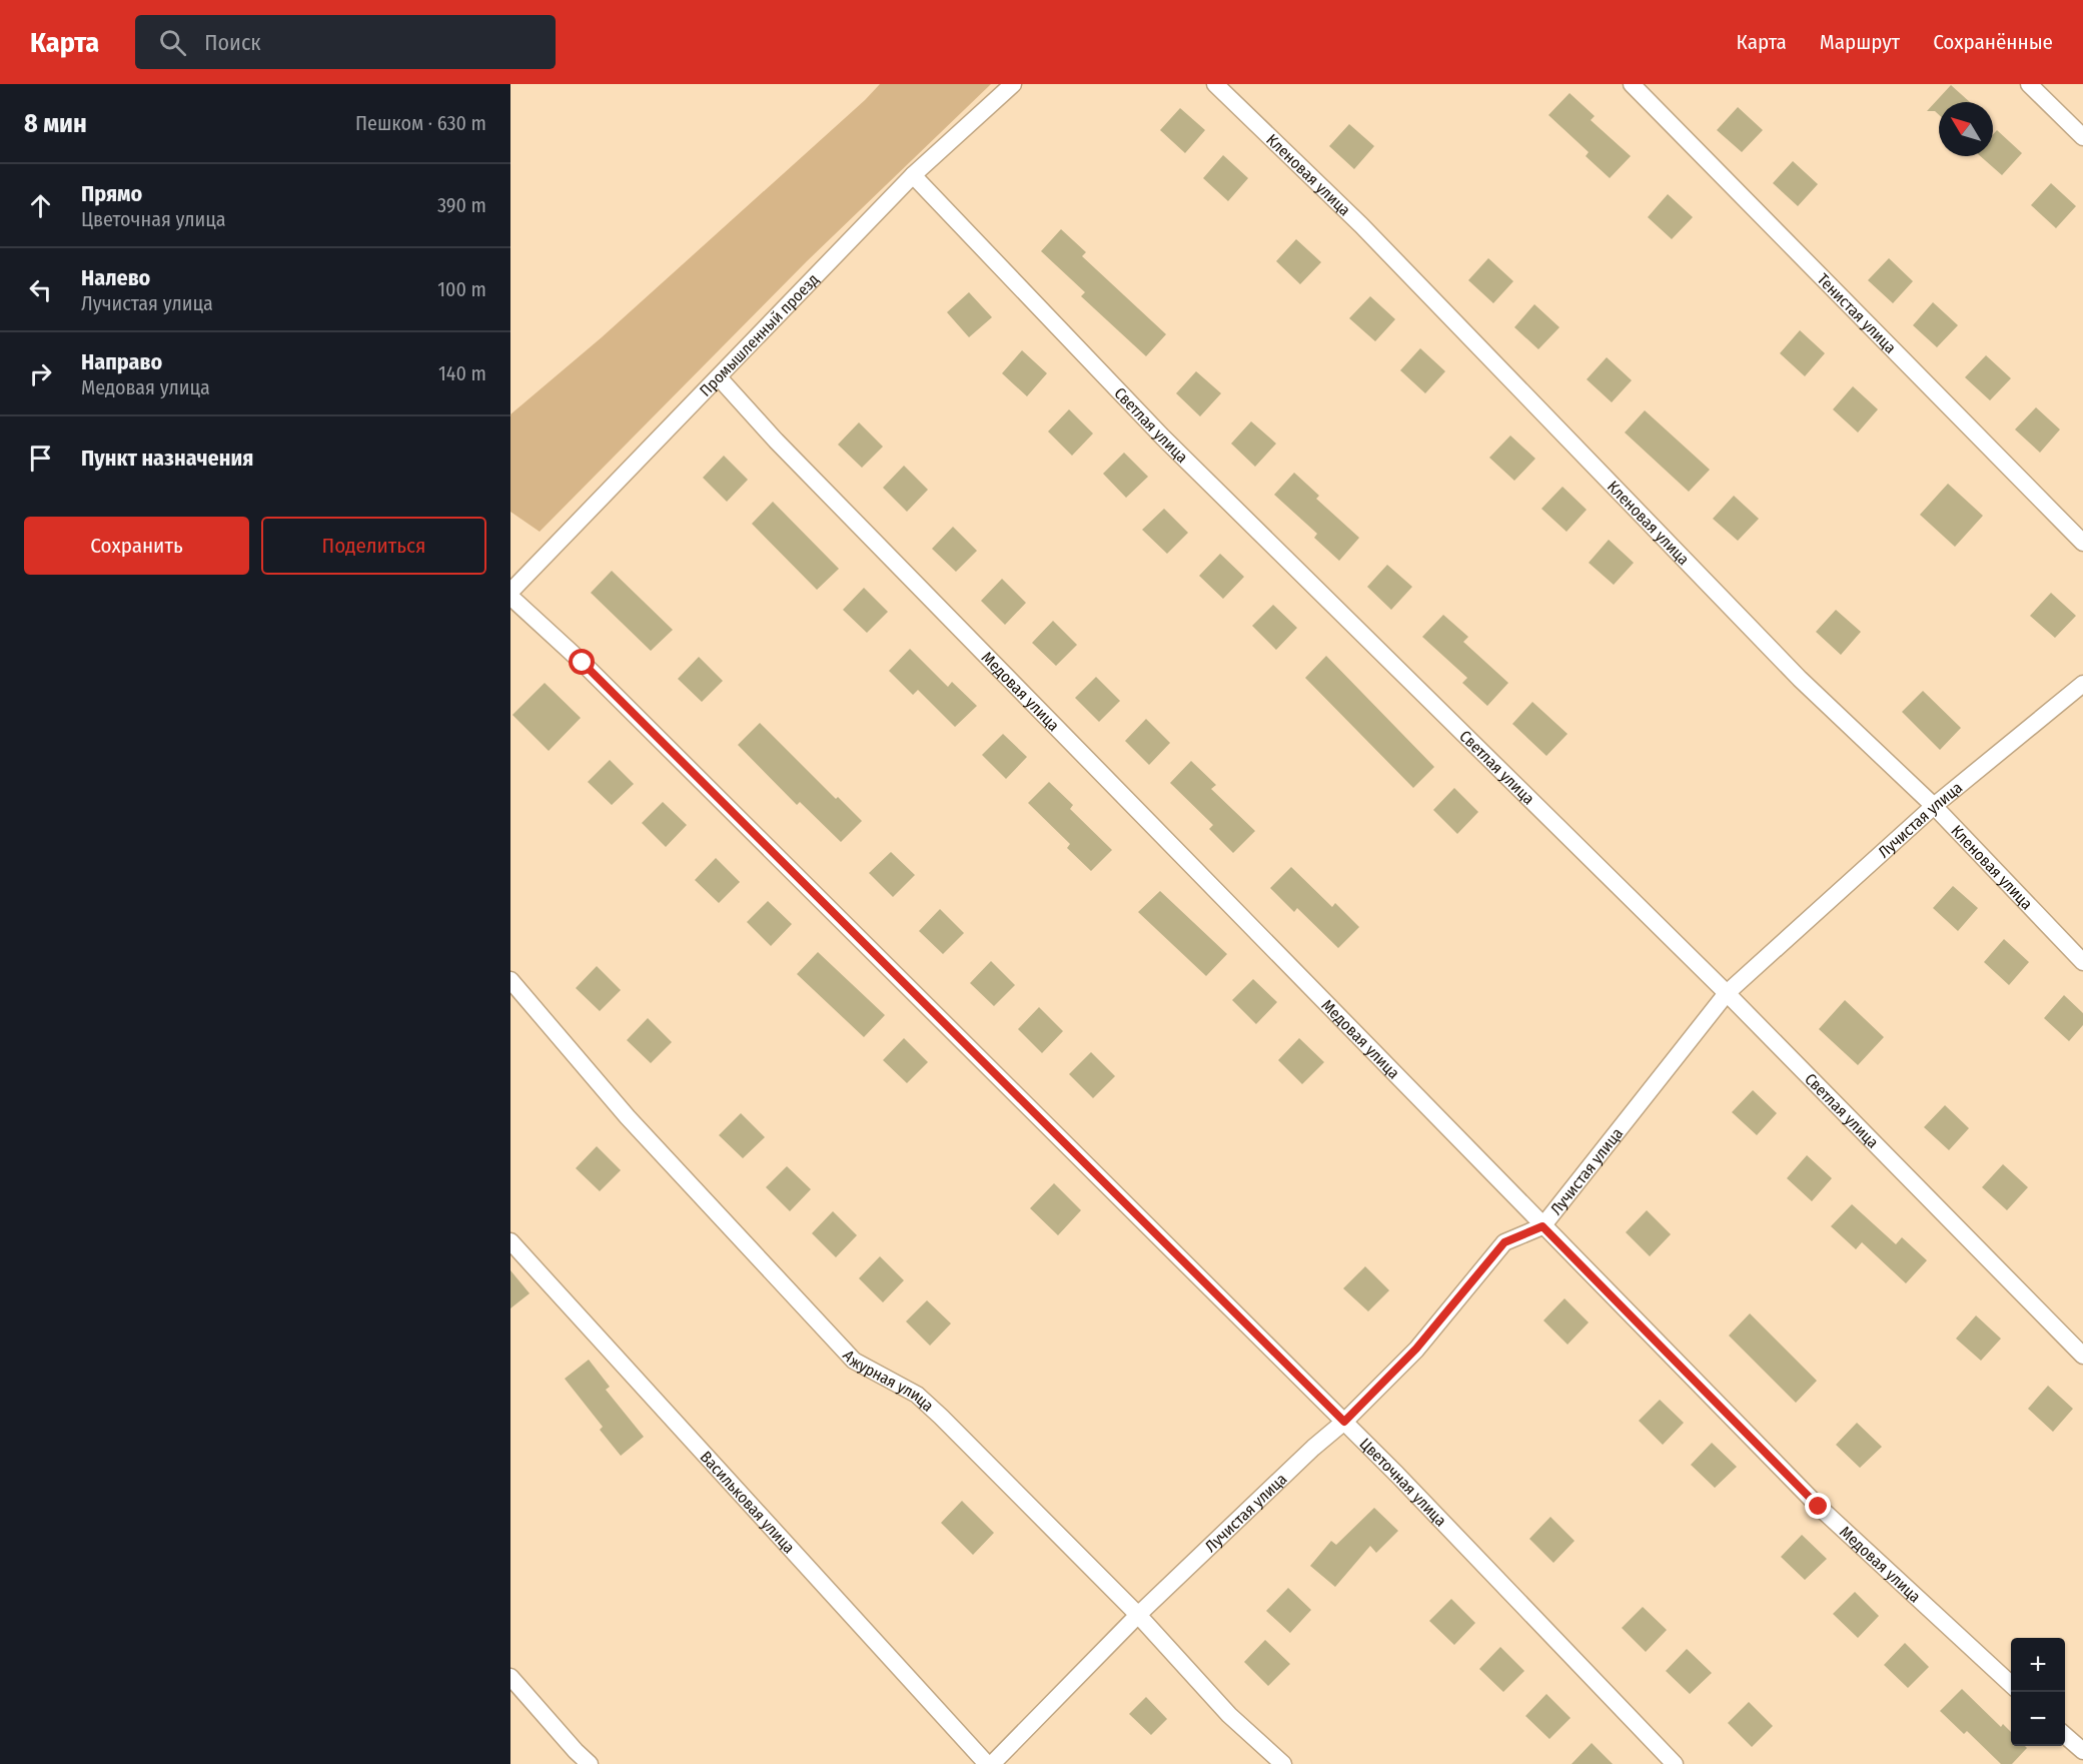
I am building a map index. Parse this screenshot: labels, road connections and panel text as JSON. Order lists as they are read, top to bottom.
{
  "streets": {
    "street": [
      "Кленовая улица",
      "Тенистая улица",
      "Промышленный проезд",
      "Светлая улица",
      "Медовая улица",
      "Лучистая улица",
      "Ажурная улица",
      "Цветочная улица",
      "Васильковая улица"
    ]
  },
  "crossings": [
    ["Кленовая улица", "Лучистая улица"],
    ["Промышленный проезд", "Светлая улица"],
    ["Промышленный проезд", "Медовая улица"],
    ["Промышленный проезд", "Цветочная улица"],
    ["Светлая улица", "Лучистая улица"],
    ["Медовая улица", "Лучистая улица"],
    ["Лучистая улица", "Ажурная улица"],
    ["Лучистая улица", "Цветочная улица"]
  ],
  "north": "top left",
  "page": {
    "header": "Карта",
    "search": "Поиск",
    "nav": ["Карта", "Маршрут", "Сохранённые"],
    "heading": ["8 мин", "Пешком · 630 m"],
    "list": [
      ["Прямо", "Цветочная улица", "390 m"],
      ["Налево", "Лучистая улица", "100 m"],
      ["Направо", "Медовая улица", "140 m"],
      "Пункт назначения"
    ],
    "buttons": ["Сохранить", "Поделиться"],
    "map_buttons": ["+", "−"]
  }
}
